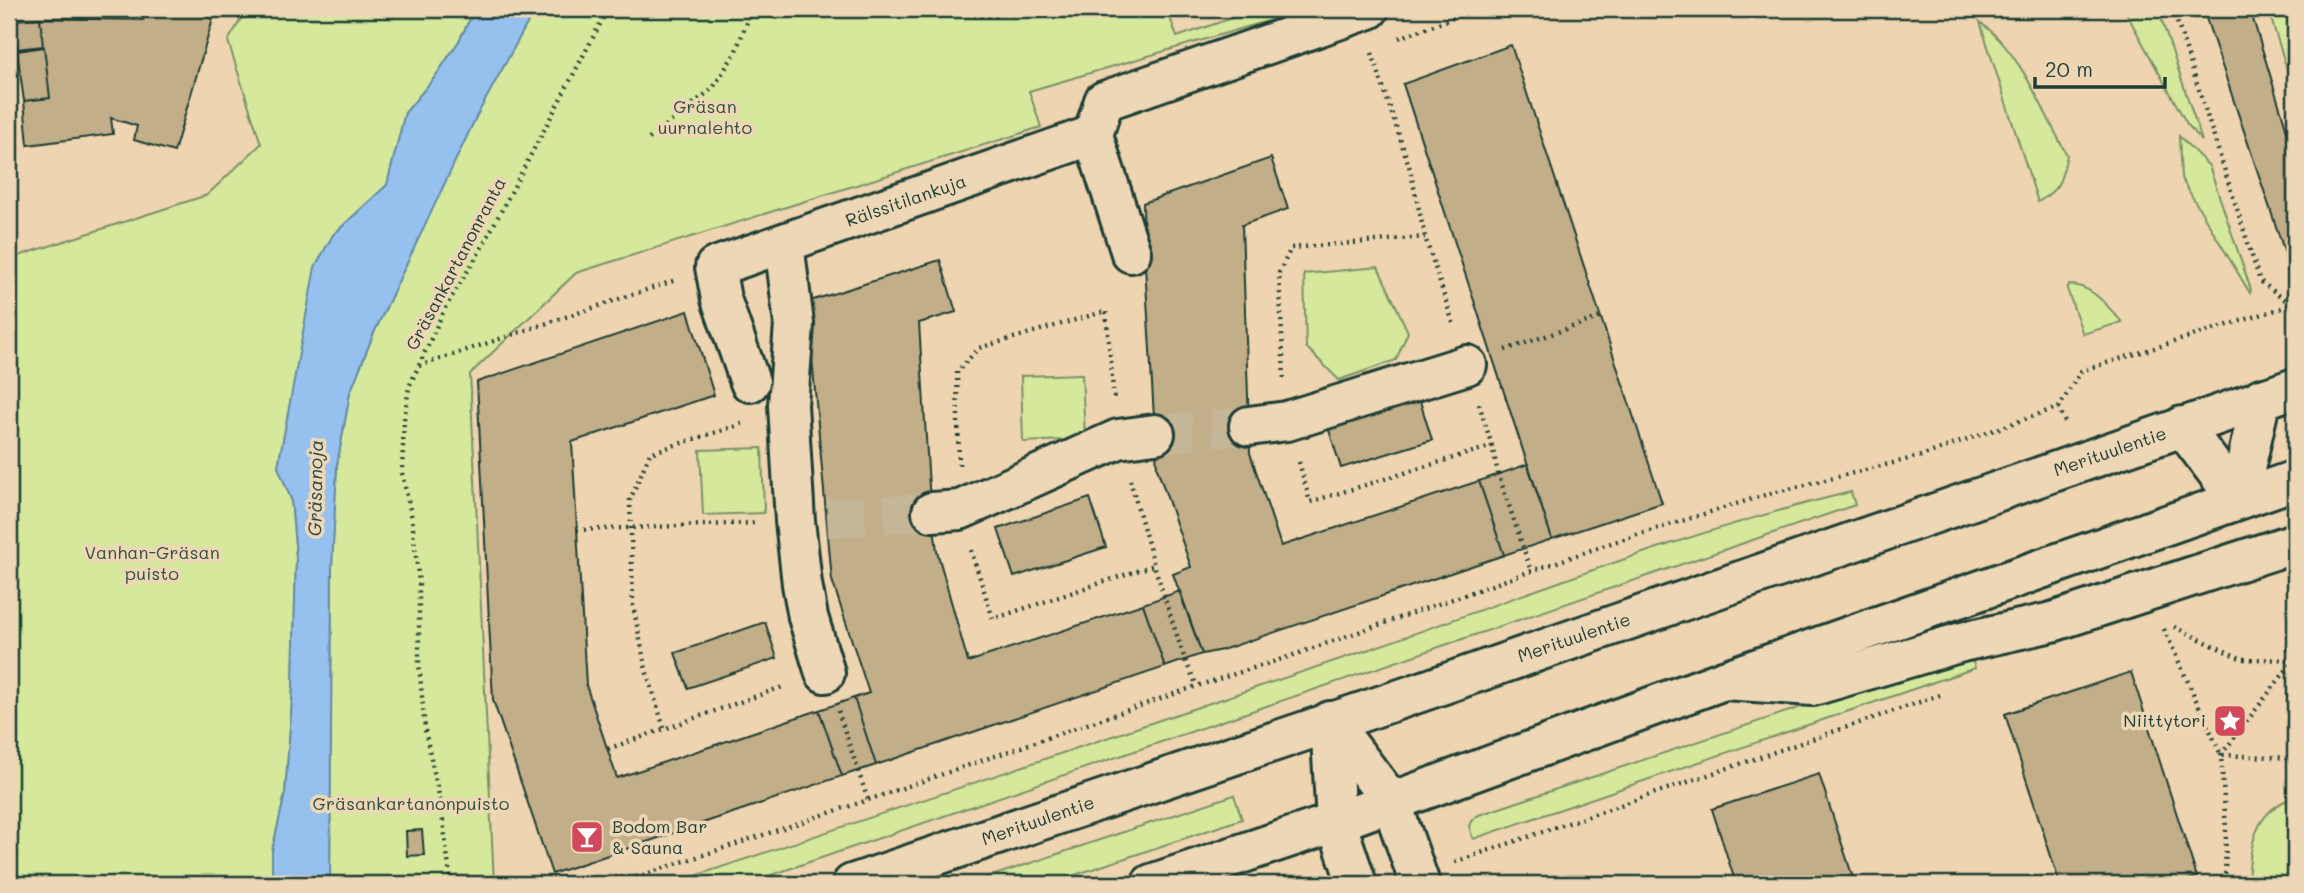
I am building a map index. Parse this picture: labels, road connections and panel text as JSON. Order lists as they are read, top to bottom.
{
  "streets": {
    "main road": ["Rälssitilankuja", "Merituulentie"],
    "path": ["Gräsankartanonranta"]
  },
  "water": ["Gräsanoja"],
  "parks": ["Gräsan uurnalehto", "Vanhan-Gräsan puisto", "Gräsankartanonpuisto"],
  "places": {
    "place": ["Niittytori"],
    "bar": ["Bodom Bar & Sauna"]
  },
  "scale_bar": "20 m"
}
